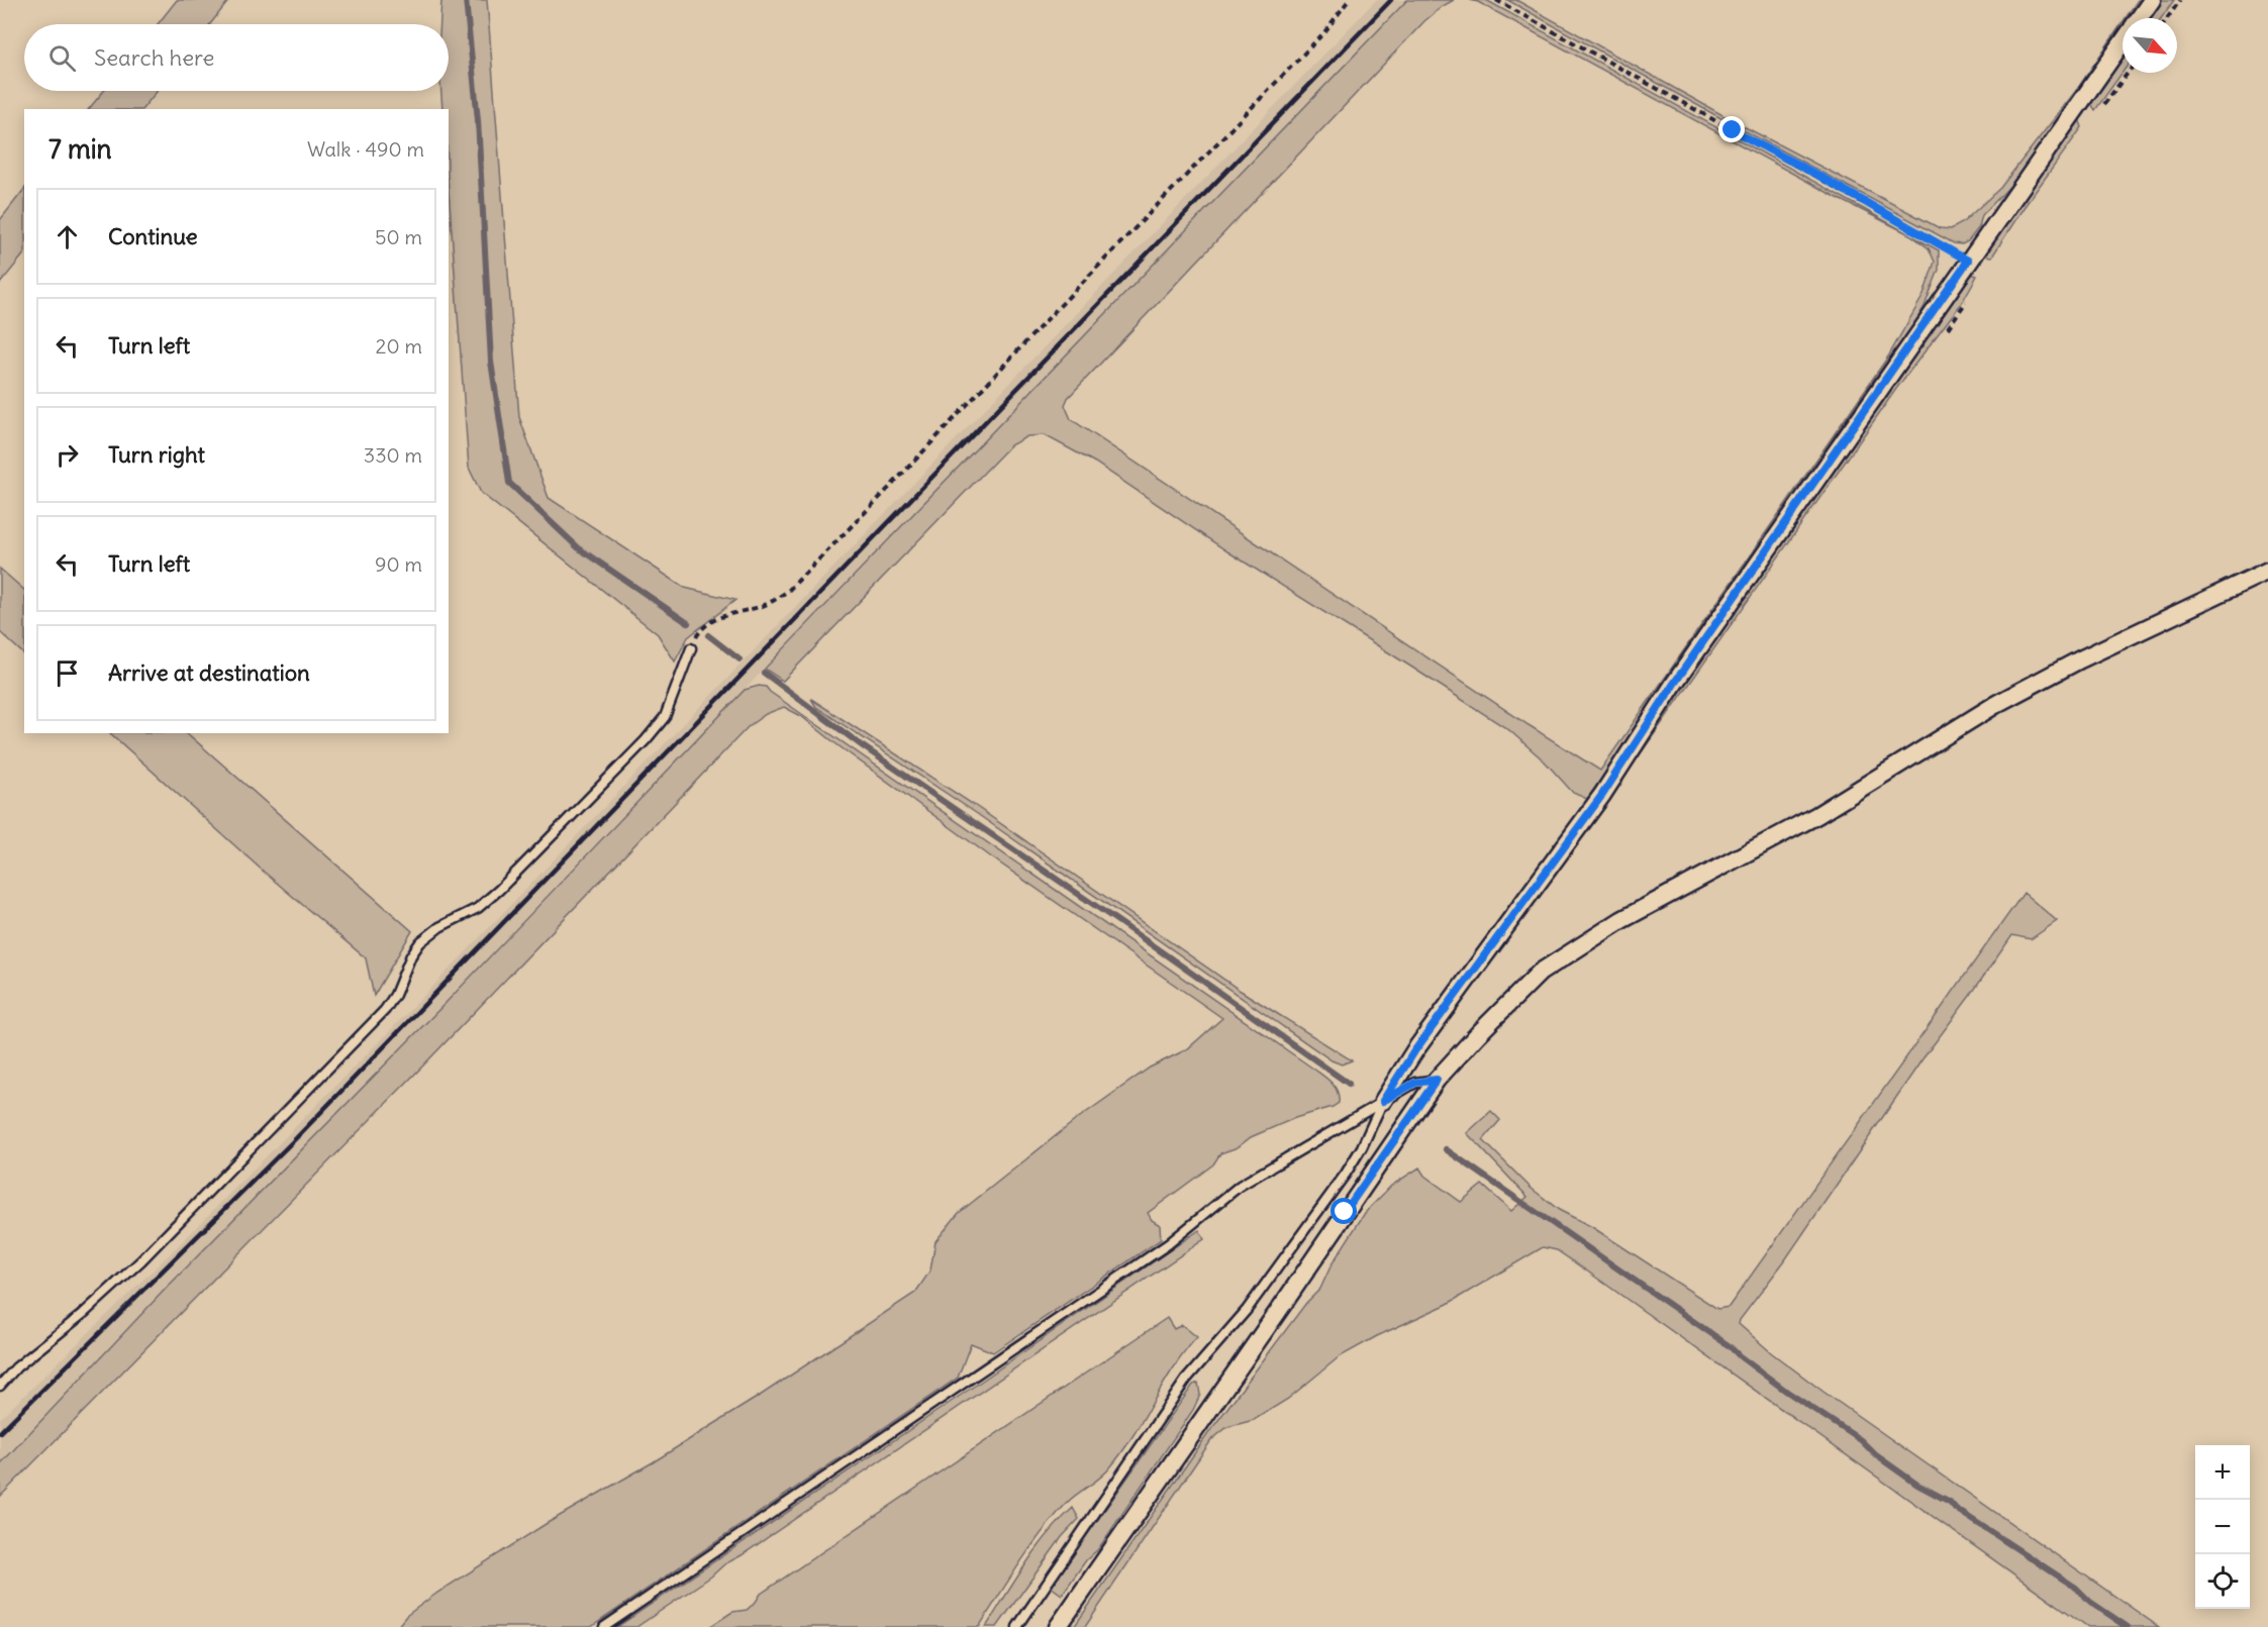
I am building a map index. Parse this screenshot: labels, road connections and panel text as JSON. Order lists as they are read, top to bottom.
{
  "north": "bottom right",
  "page": {
    "search": "Search here",
    "heading": ["7 min", "Walk · 490 m"],
    "list": [
      ["Continue", "50 m"],
      ["Turn left", "20 m"],
      ["Turn right", "330 m"],
      ["Turn left", "90 m"],
      "Arrive at destination"
    ],
    "map_buttons": ["+", "−"]
  }
}
